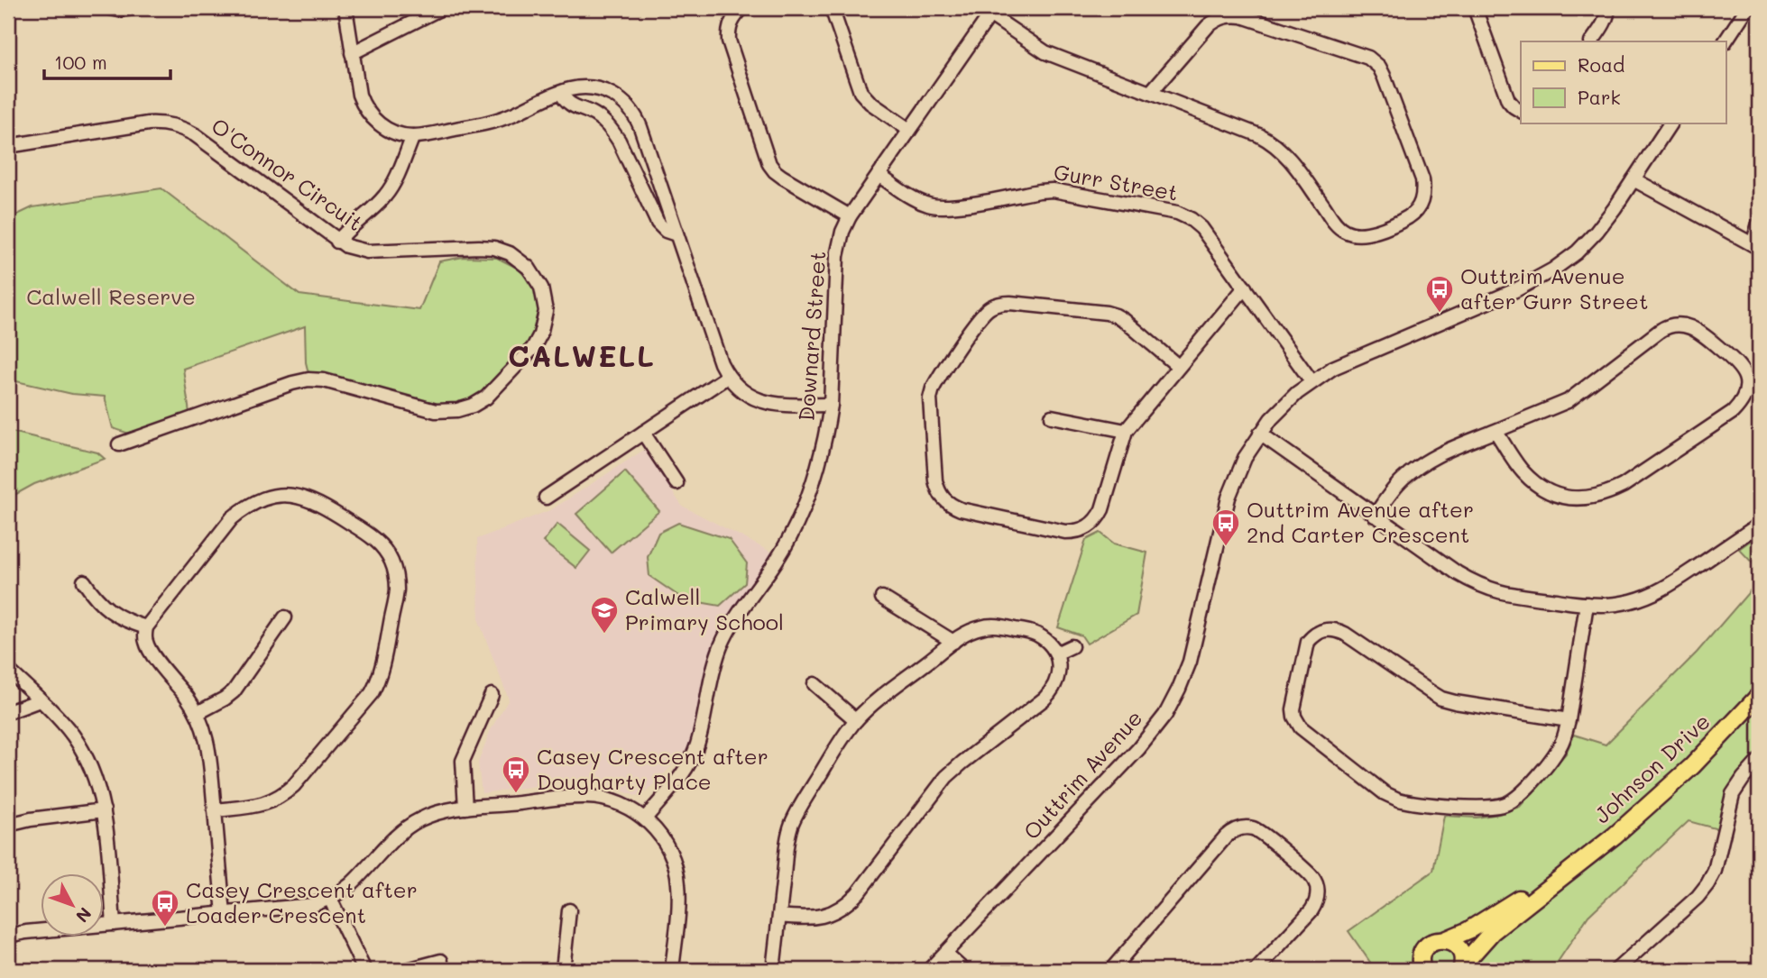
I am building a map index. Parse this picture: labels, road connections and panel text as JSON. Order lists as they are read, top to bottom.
{
  "streets": {
    "main road": ["Johnson Drive"],
    "street": [
      "O'Connor Circuit",
      "Gurr Street",
      "Downard Street",
      "Outtrim Avenue"
    ]
  },
  "crossings": [
    ["Gurr Street", "Downard Street"],
    ["Gurr Street", "Outtrim Avenue"]
  ],
  "districts": ["CALWELL"],
  "parks": ["Calwell Reserve"],
  "places": {
    "bus stop": [
      "Outtrim Avenue after Gurr Street",
      "Outtrim Avenue after 2nd Carter Crescent",
      "Casey Crescent after Dougharty Place",
      "Casey Crescent after Loader Crescent"
    ],
    "school or university": ["Calwell Primary School"]
  },
  "legend": ["Road", "Park"],
  "scale_bar": "100 m",
  "north": "bottom right"
}
